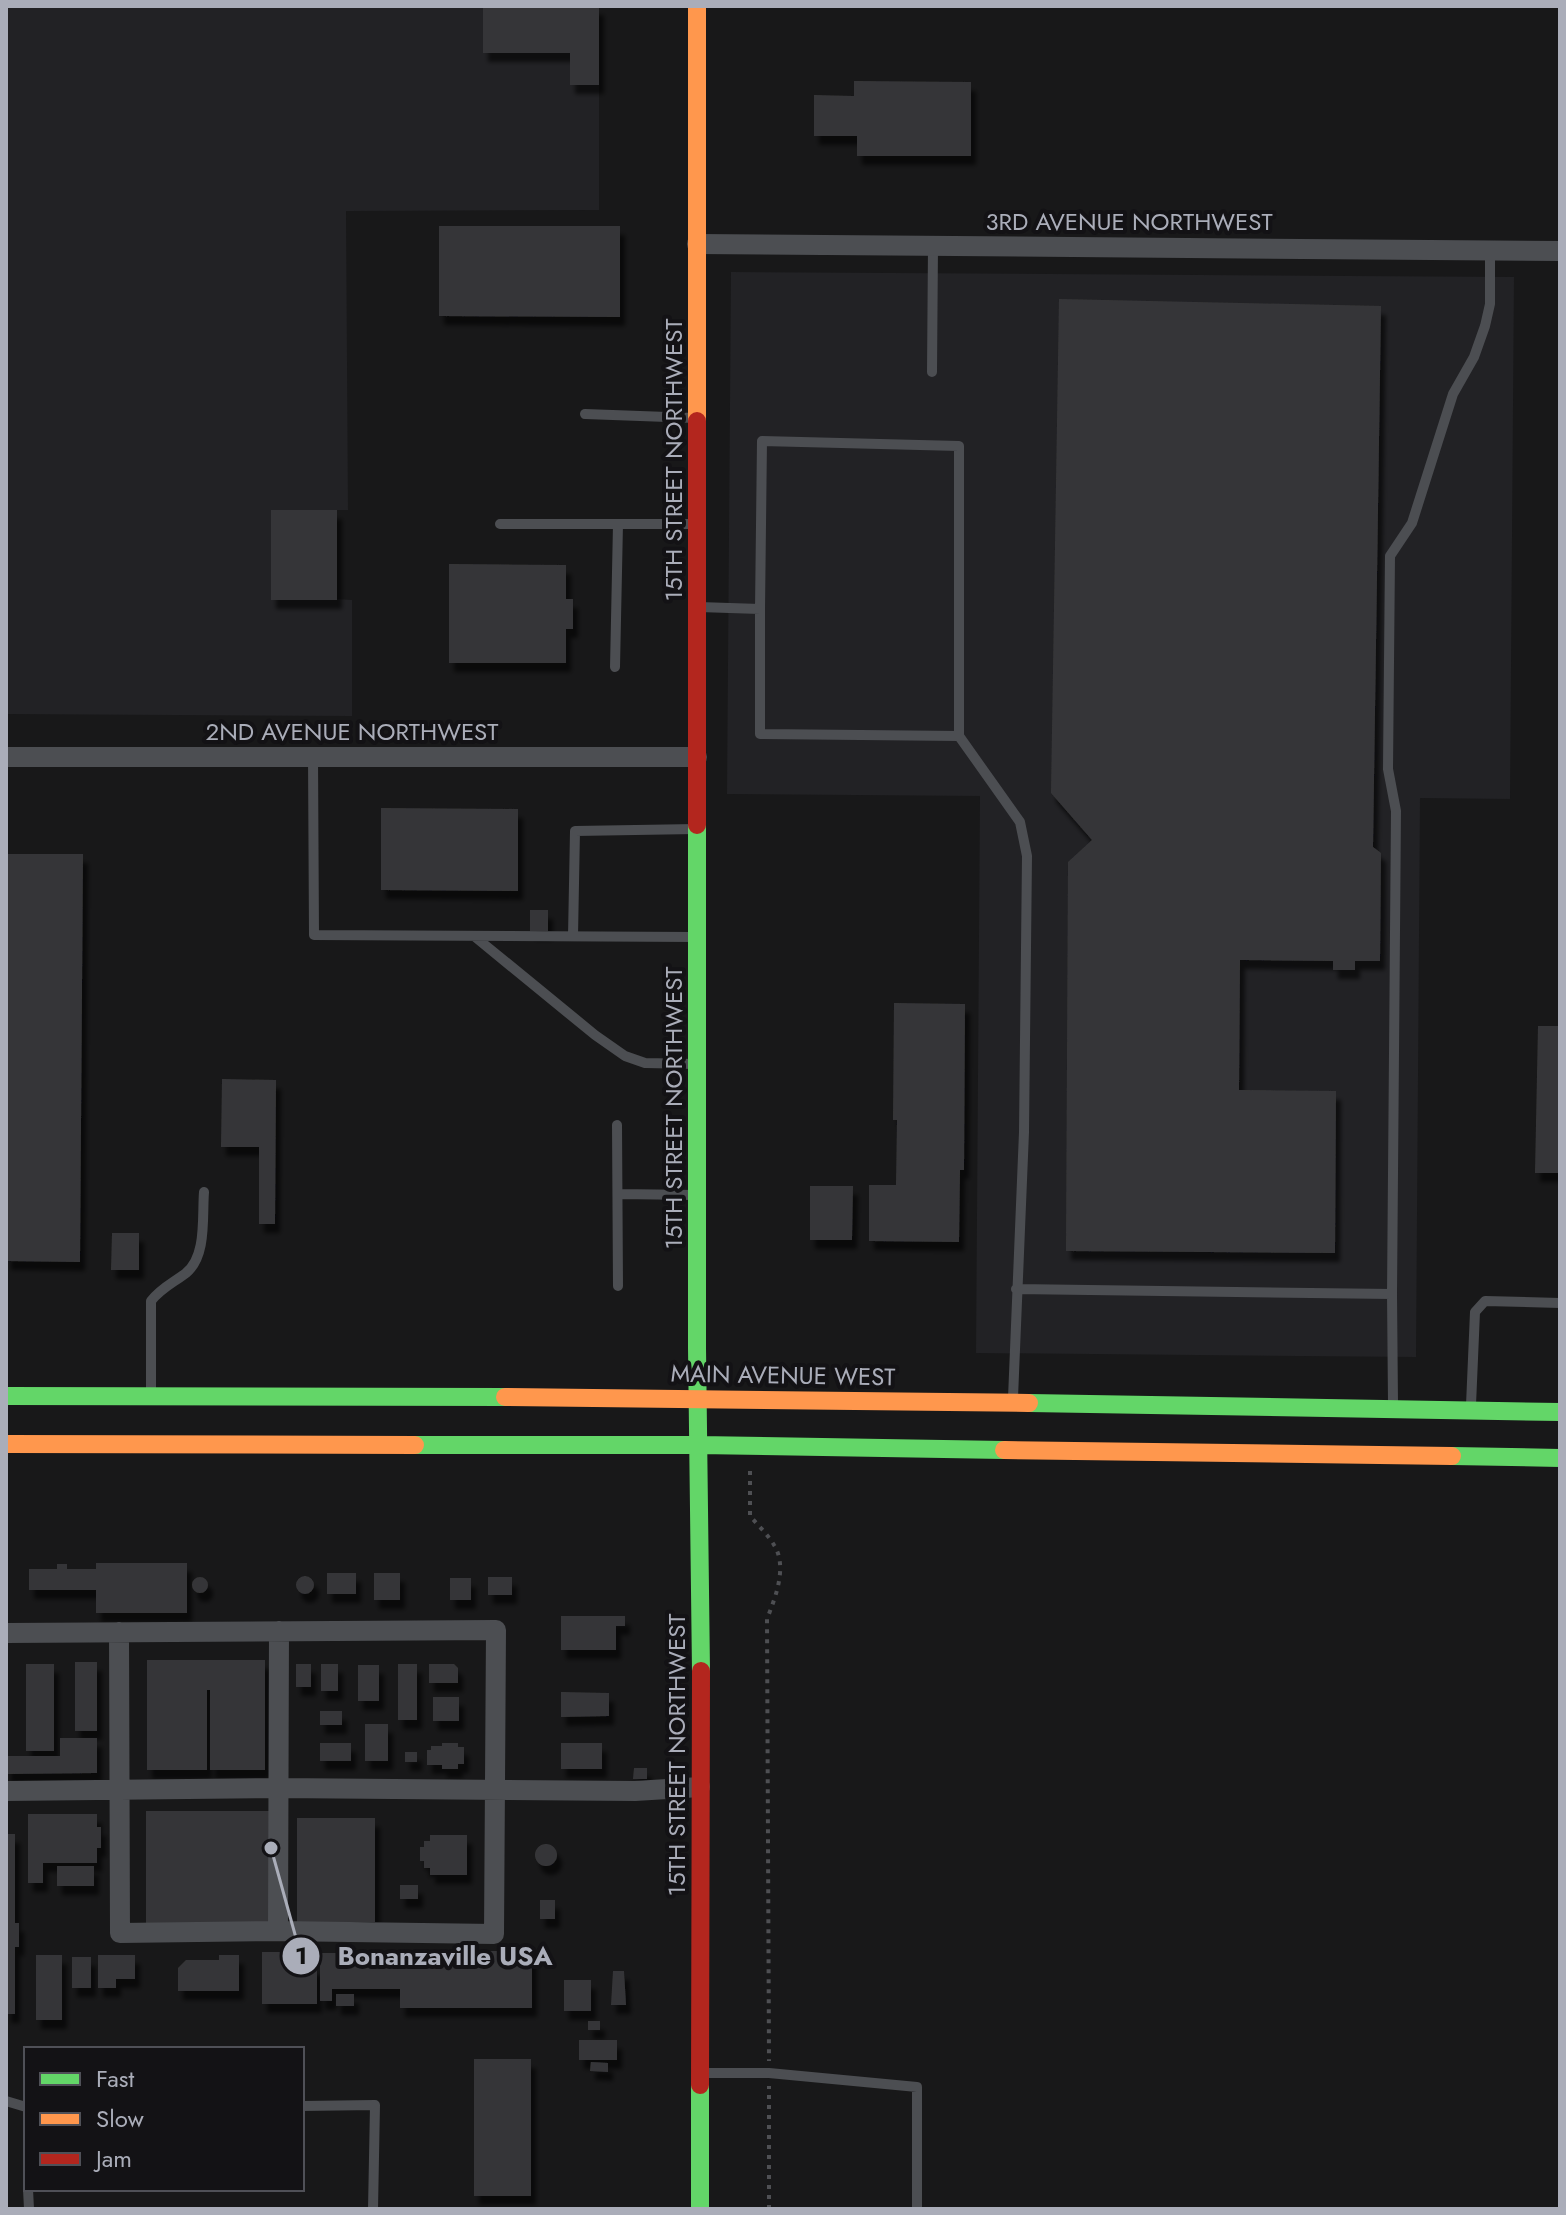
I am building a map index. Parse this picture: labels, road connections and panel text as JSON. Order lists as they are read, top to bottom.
{
  "streets": {
    "main road": ["15TH STREET NORTHWEST", "MAIN AVENUE WEST"],
    "street": ["3RD AVENUE NORTHWEST", "2ND AVENUE NORTHWEST"]
  },
  "crossings": [
    ["3RD AVENUE NORTHWEST", "15TH STREET NORTHWEST"],
    ["15TH STREET NORTHWEST", "2ND AVENUE NORTHWEST"],
    ["15TH STREET NORTHWEST", "MAIN AVENUE WEST"]
  ],
  "places": ["Bonanzaville USA"],
  "legend": ["Fast", "Slow", "Jam"]
}
